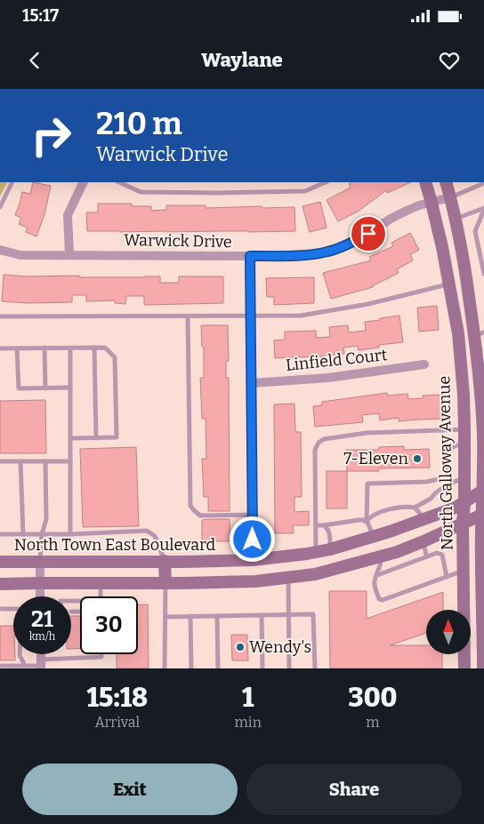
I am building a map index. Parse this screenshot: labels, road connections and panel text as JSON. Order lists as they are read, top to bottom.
{
  "streets": {
    "main road": ["North Galloway Avenue", "North Town East Boulevard"],
    "street": ["Warwick Drive", "Linfield Court"]
  },
  "crossings": [
    ["Warwick Drive", "North Galloway Avenue"],
    ["North Galloway Avenue", "North Town East Boulevard"]
  ],
  "places": ["7-Eleven", "Wendy's"],
  "north": "top",
  "page": {
    "status": "15:17",
    "header": "Waylane",
    "turn": ["210 m", "Warwick Drive"],
    "speed": "21 km/h",
    "limit": "30",
    "eta": [
      "15:18",
      "Arrival",
      "1",
      "min",
      "300",
      "m"
    ],
    "buttons": ["Exit", "Share"]
  }
}
